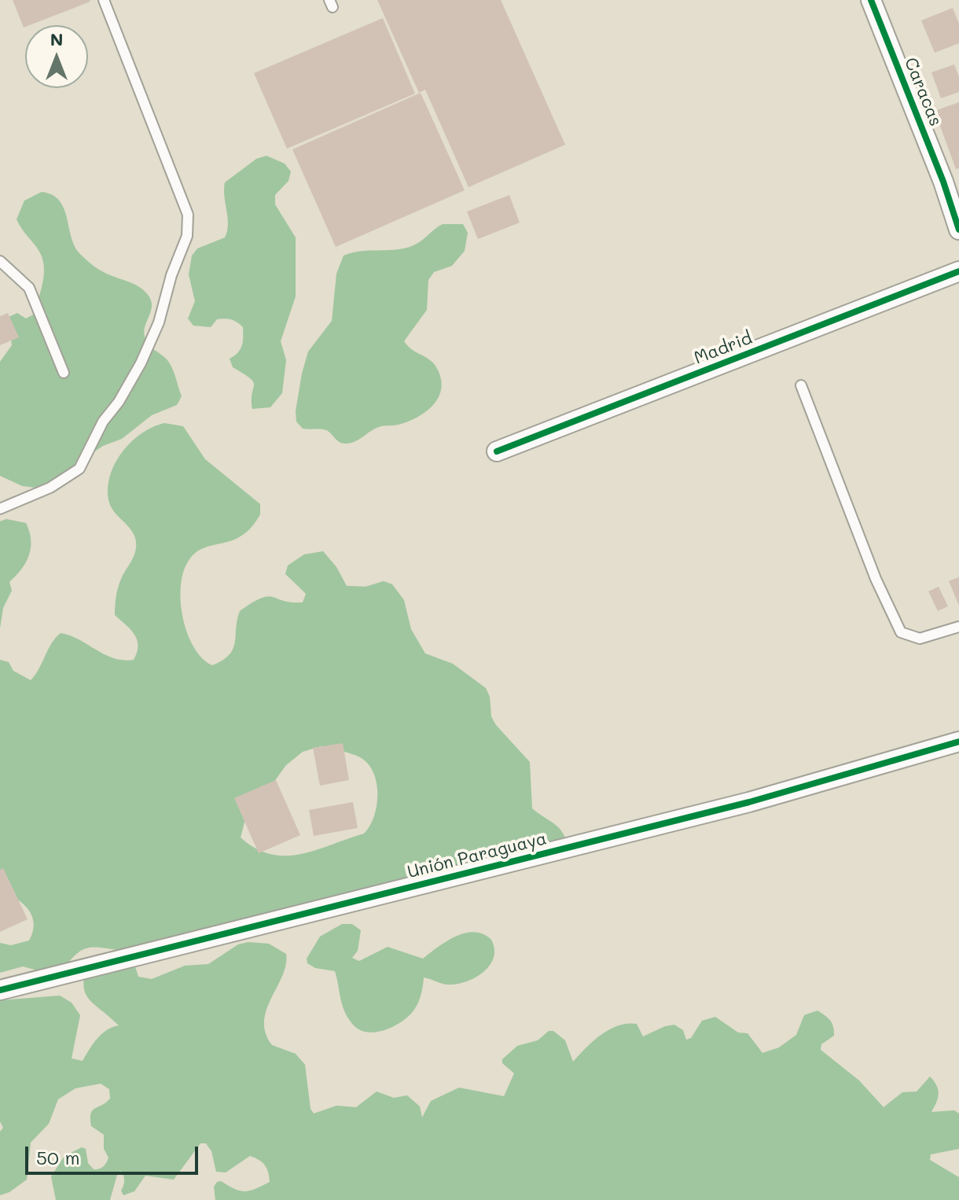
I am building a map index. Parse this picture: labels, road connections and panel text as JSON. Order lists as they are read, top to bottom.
{
  "streets": {
    "street": ["Caracas", "Madrid", "Unión Paraguaya"]
  },
  "scale_bar": "50 m",
  "north": "top"
}
